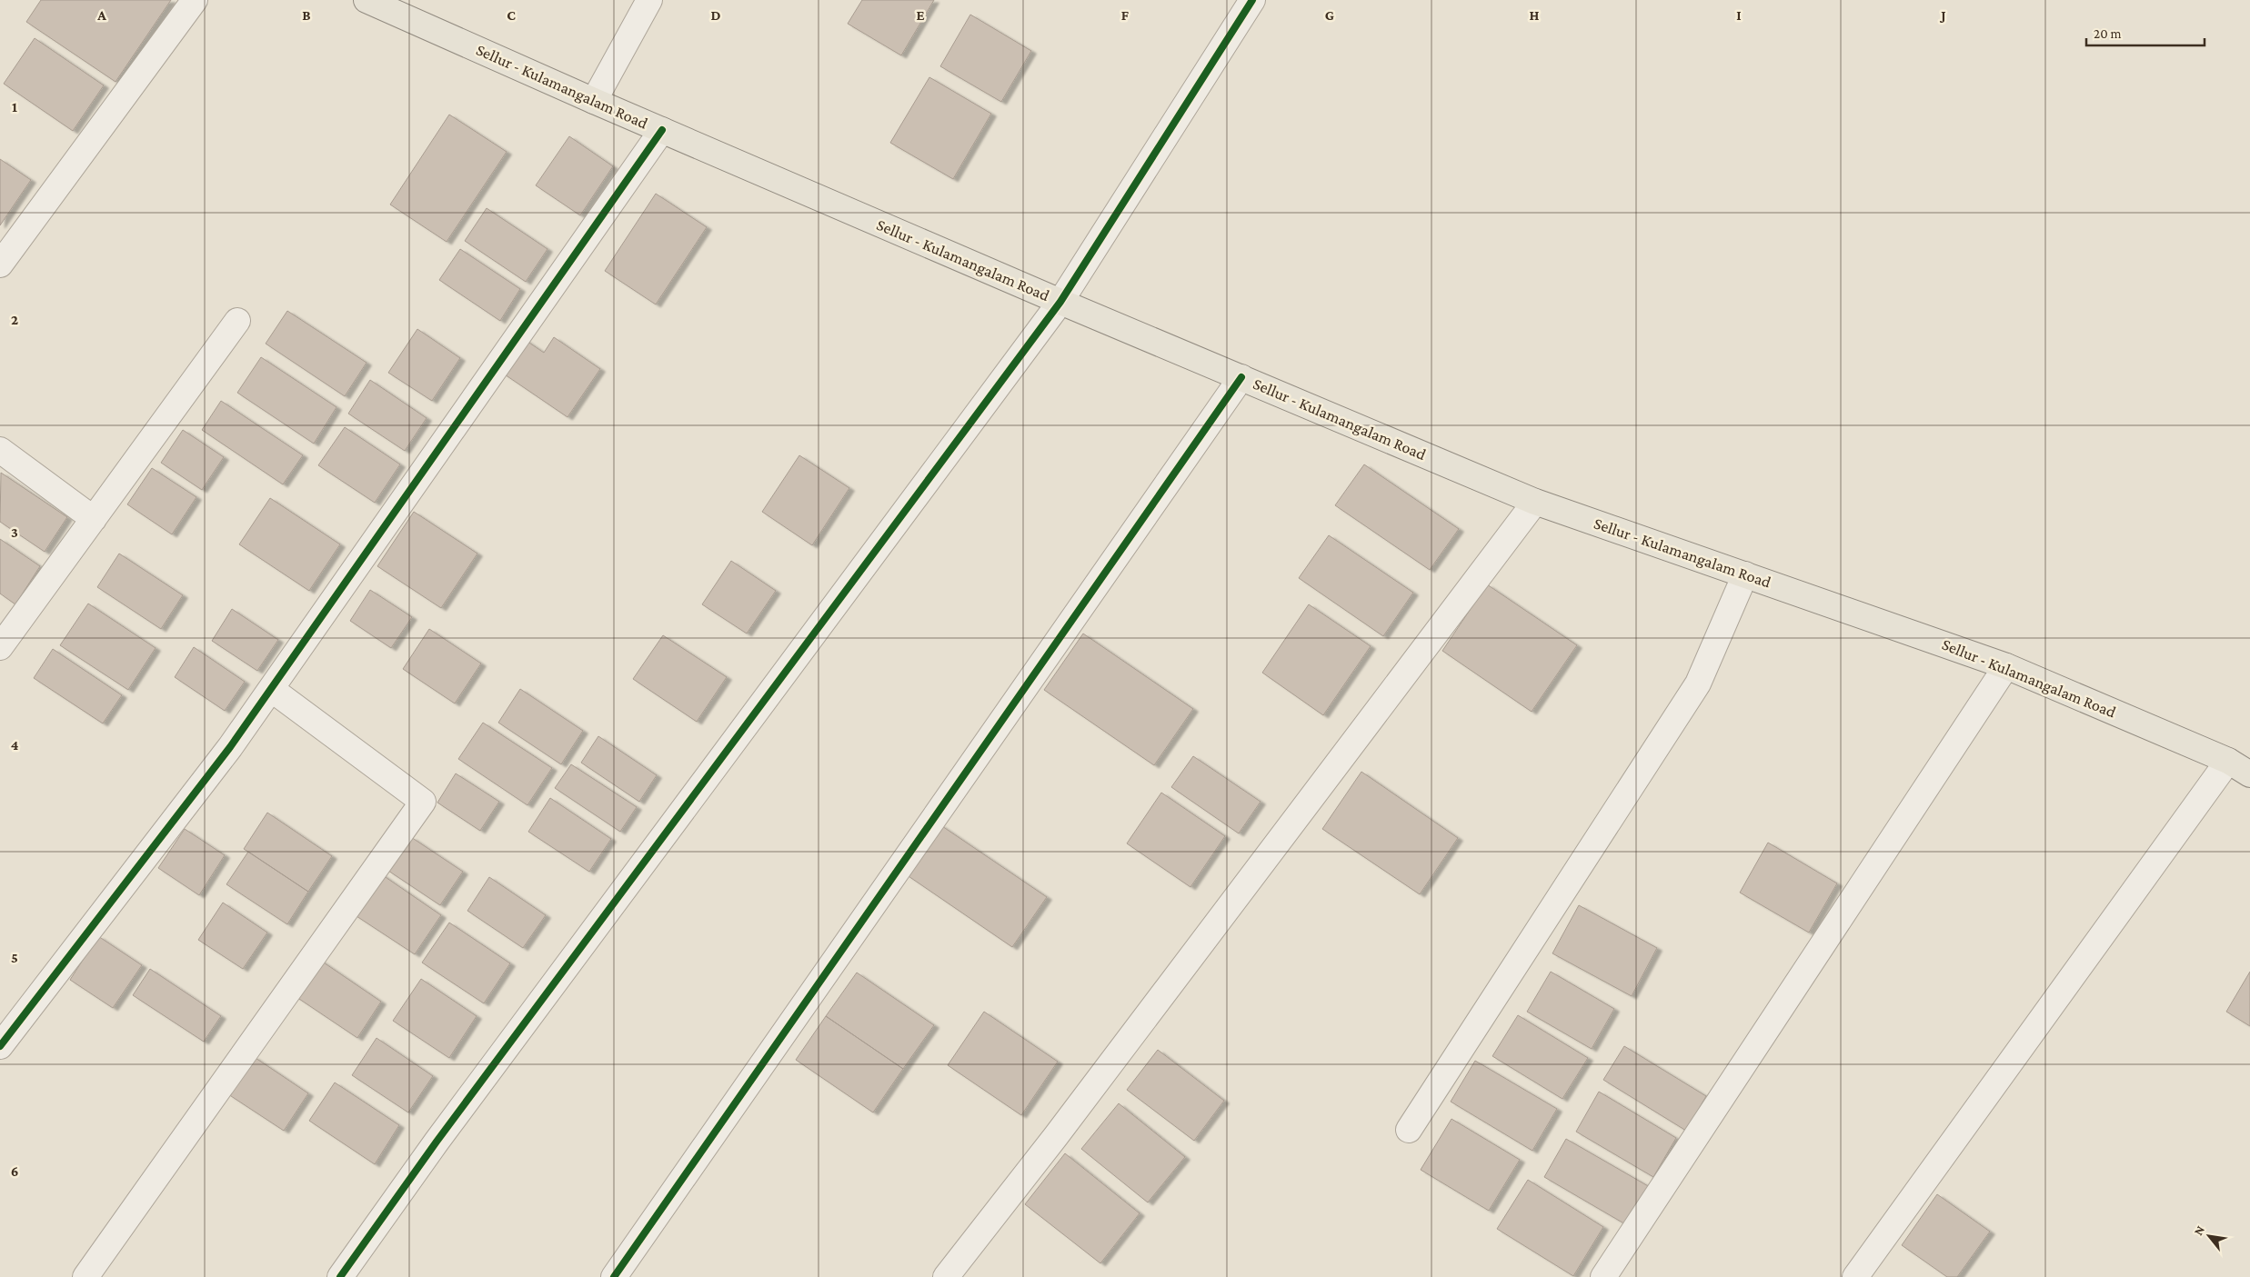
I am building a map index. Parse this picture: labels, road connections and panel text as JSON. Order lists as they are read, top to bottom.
{
  "streets": {
    "main road": ["Sellur - Kulamangalam Road"]
  },
  "scale_bar": "20 m",
  "north": "top left",
  "grid": {
    "columns": [
      "A",
      "B",
      "C",
      "D",
      "E",
      "F",
      "G",
      "H",
      "I",
      "J"
    ],
    "rows": [
      "1",
      "2",
      "3",
      "4",
      "5",
      "6"
    ]
  }
}
